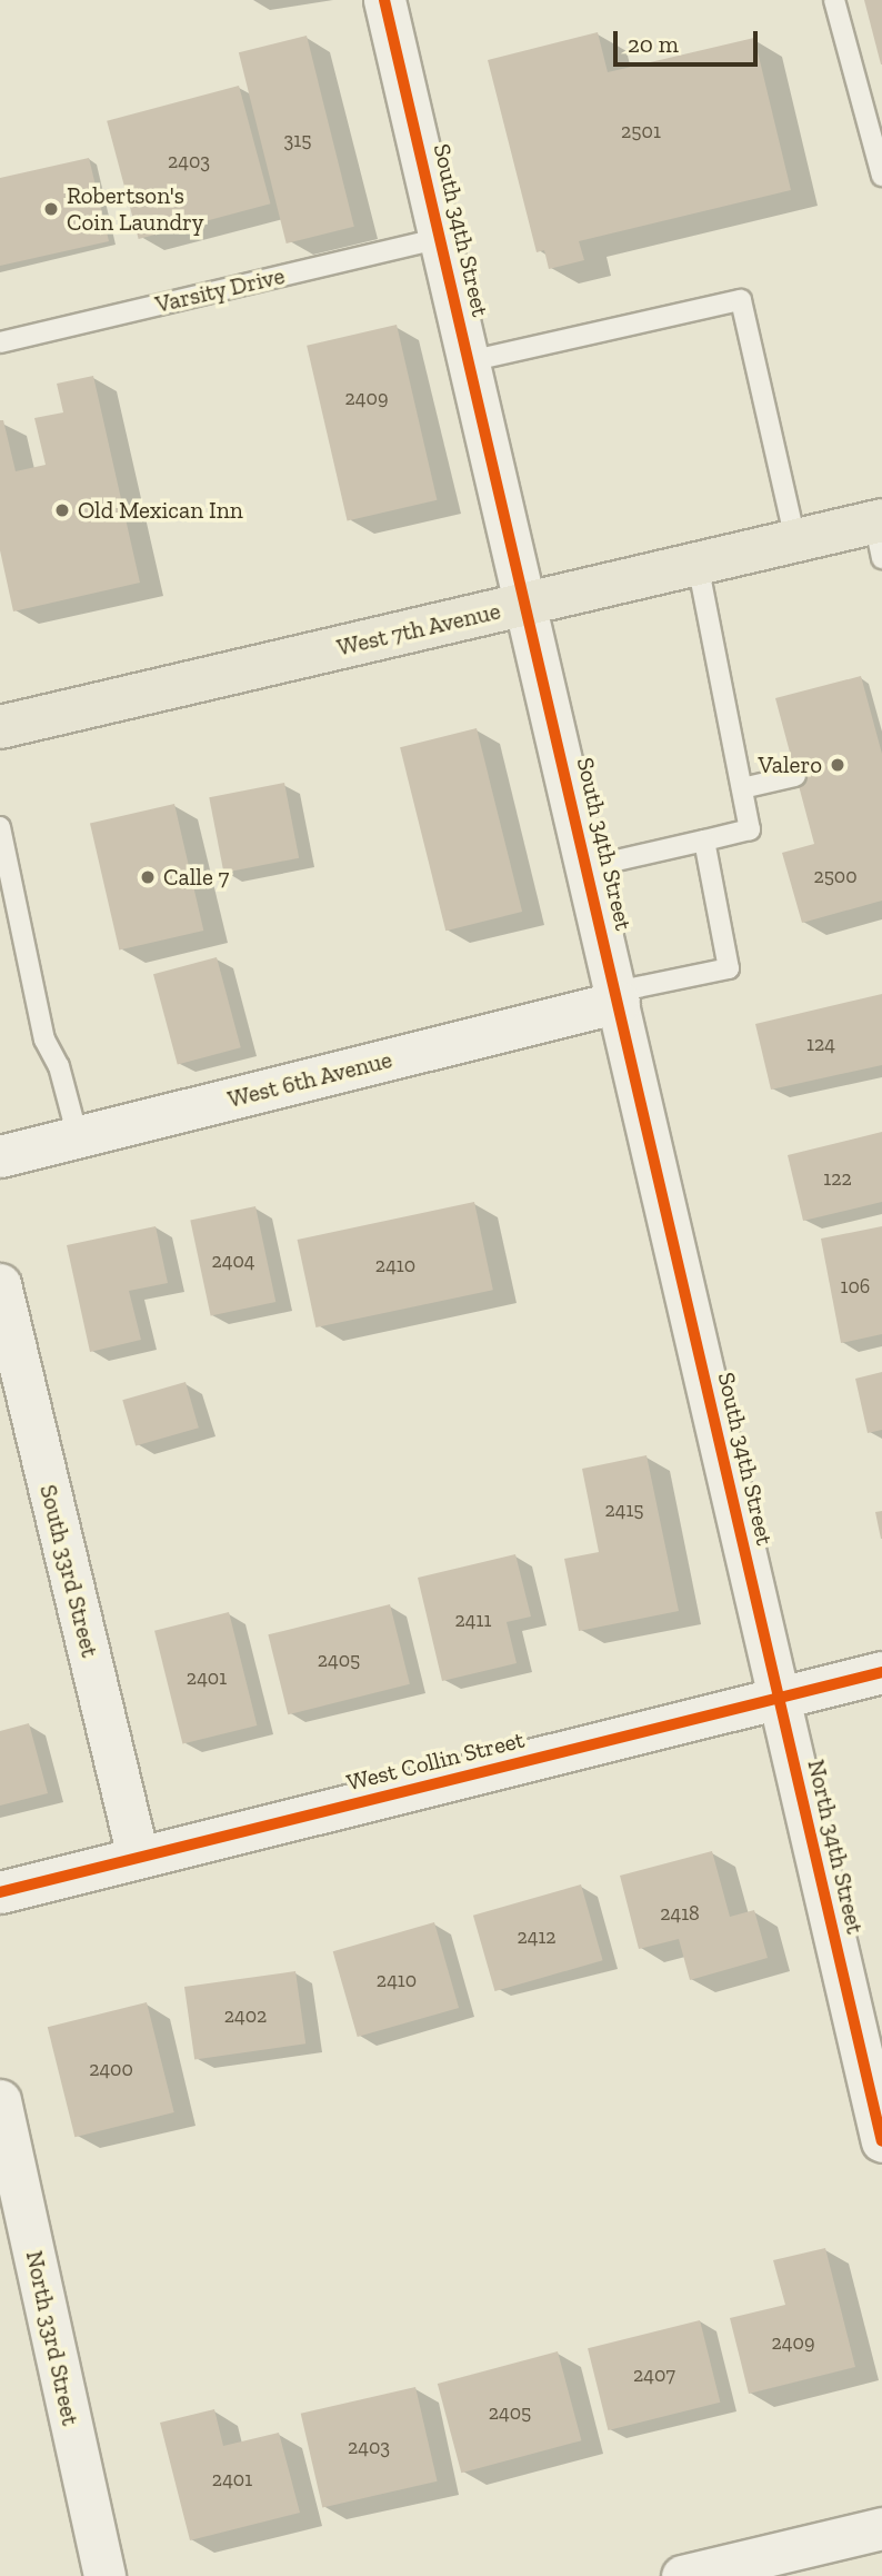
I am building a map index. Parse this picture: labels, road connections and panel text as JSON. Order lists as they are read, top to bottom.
{
  "streets": {
    "main road": ["West 7th Avenue"],
    "street": [
      "South 34th Street",
      "West 6th Avenue",
      "South 33rd Street",
      "West Collin Street",
      "North 34th Street",
      "North 33rd Street"
    ],
    "lane": ["Varsity Drive"]
  },
  "crossings": [
    ["South 34th Street", "Varsity Drive"],
    ["South 34th Street", "West 7th Avenue"],
    ["South 34th Street", "West 6th Avenue"],
    ["South 34th Street", "West Collin Street"],
    ["South 34th Street", "North 34th Street"],
    ["South 33rd Street", "West Collin Street"],
    ["West Collin Street", "North 34th Street"]
  ],
  "places": [
    "Robertson's Coin Laundry",
    "Old Mexican Inn",
    "Valero",
    "Calle 7"
  ],
  "house_numbers": [
    "2501",
    "315",
    "2403",
    "2409",
    "2500",
    "124",
    "122",
    "2404",
    "2410",
    "106",
    "2415",
    "2411",
    "2405",
    "2401",
    "2418",
    "2412",
    "2410",
    "2402",
    "2400",
    "2409",
    "2407",
    "2405",
    "2403",
    "2401"
  ],
  "scale_bar": "20 m"
}
